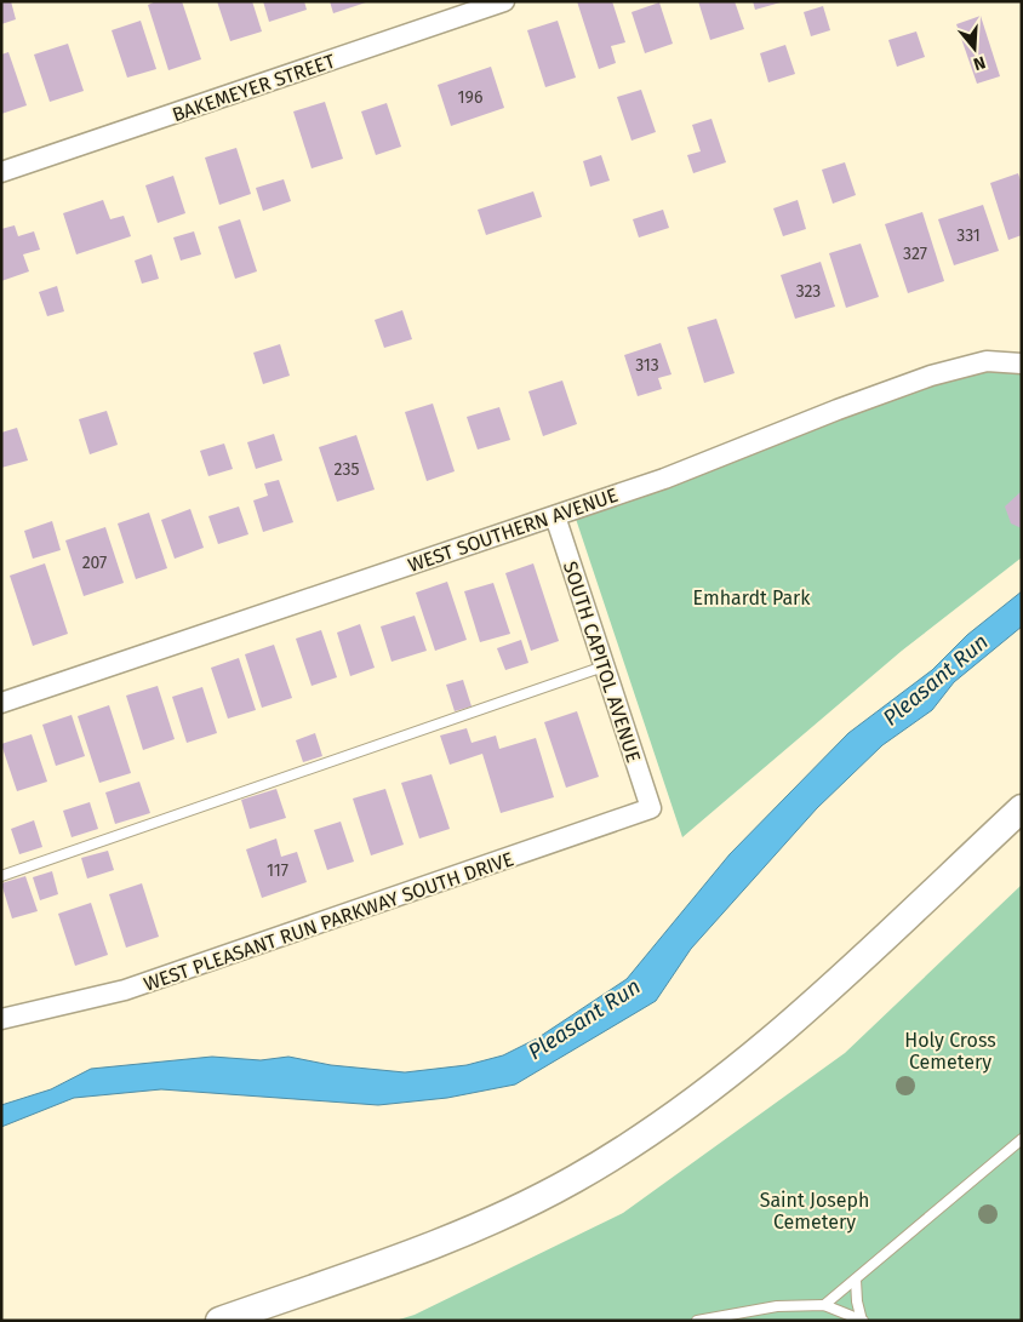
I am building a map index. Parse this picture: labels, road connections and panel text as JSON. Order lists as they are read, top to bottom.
{
  "streets": {
    "street": [
      "BAKEMEYER STREET",
      "WEST SOUTHERN AVENUE",
      "SOUTH CAPITOL AVENUE",
      "WEST PLEASANT RUN PARKWAY SOUTH DRIVE"
    ]
  },
  "crossings": [
    ["WEST SOUTHERN AVENUE", "SOUTH CAPITOL AVENUE"],
    ["SOUTH CAPITOL AVENUE", "WEST PLEASANT RUN PARKWAY SOUTH DRIVE"]
  ],
  "water": ["Pleasant Run"],
  "parks": ["Emhardt Park", "Holy Cross Cemetery", "Saint Joseph Cemetery"],
  "house_numbers": [
    "196",
    "331",
    "327",
    "323",
    "313",
    "235",
    "207",
    "117"
  ],
  "north": "bottom"
}
